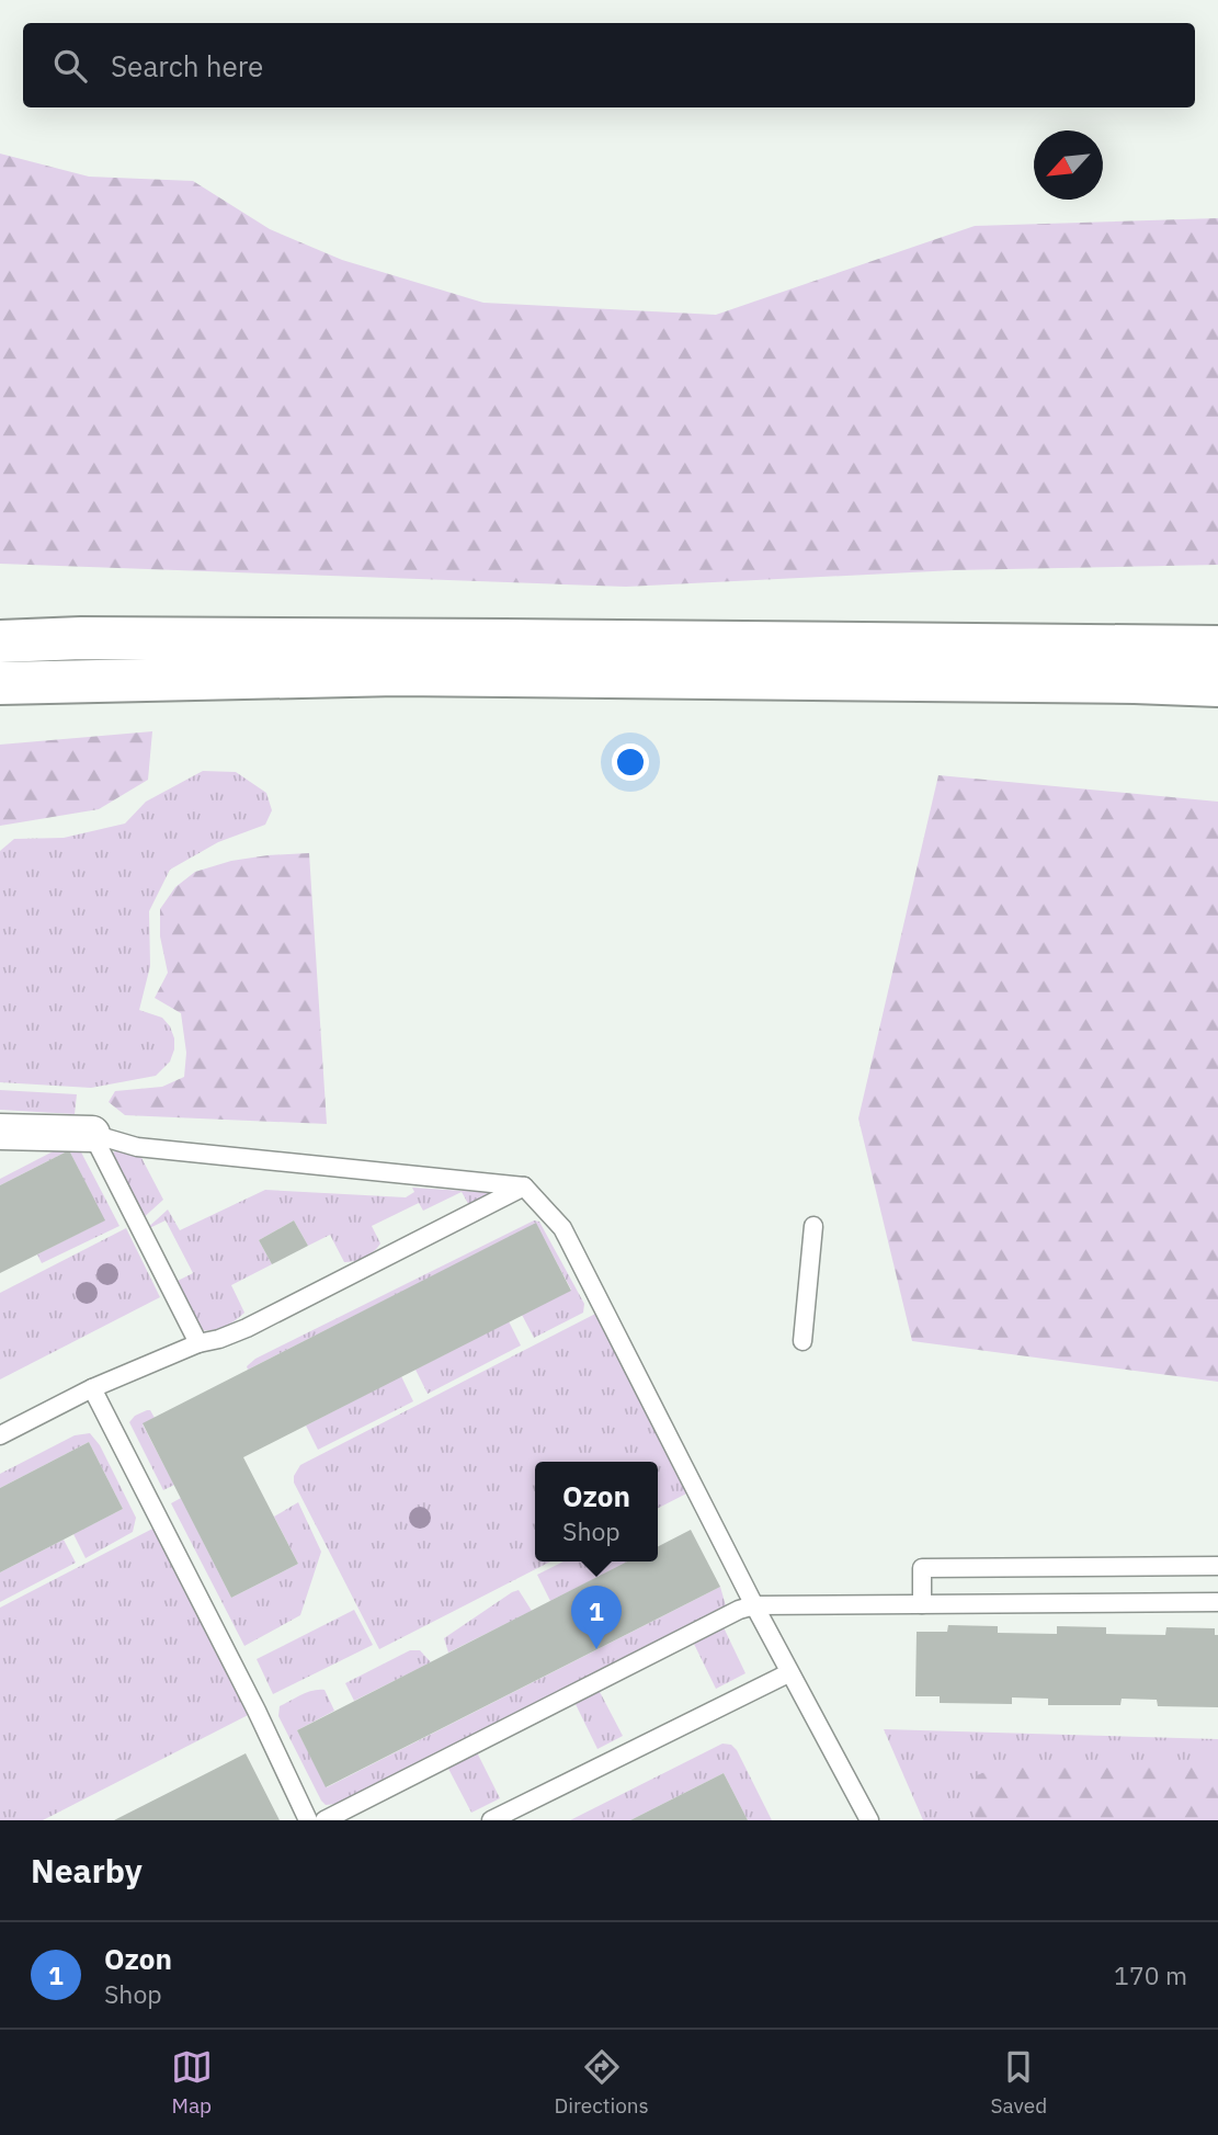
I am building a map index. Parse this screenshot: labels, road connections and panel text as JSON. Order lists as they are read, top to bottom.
{
  "north": "bottom left",
  "page": {
    "search": "Search here",
    "popup": ["Ozon", "Shop"],
    "pins": "1",
    "heading": "Nearby",
    "list": [
      {
        "mark": "1",
        "name": "Ozon",
        "note": "Shop",
        "value": "170 m"
      }
    ],
    "nav": ["Map", "Directions", "Saved"]
  }
}
